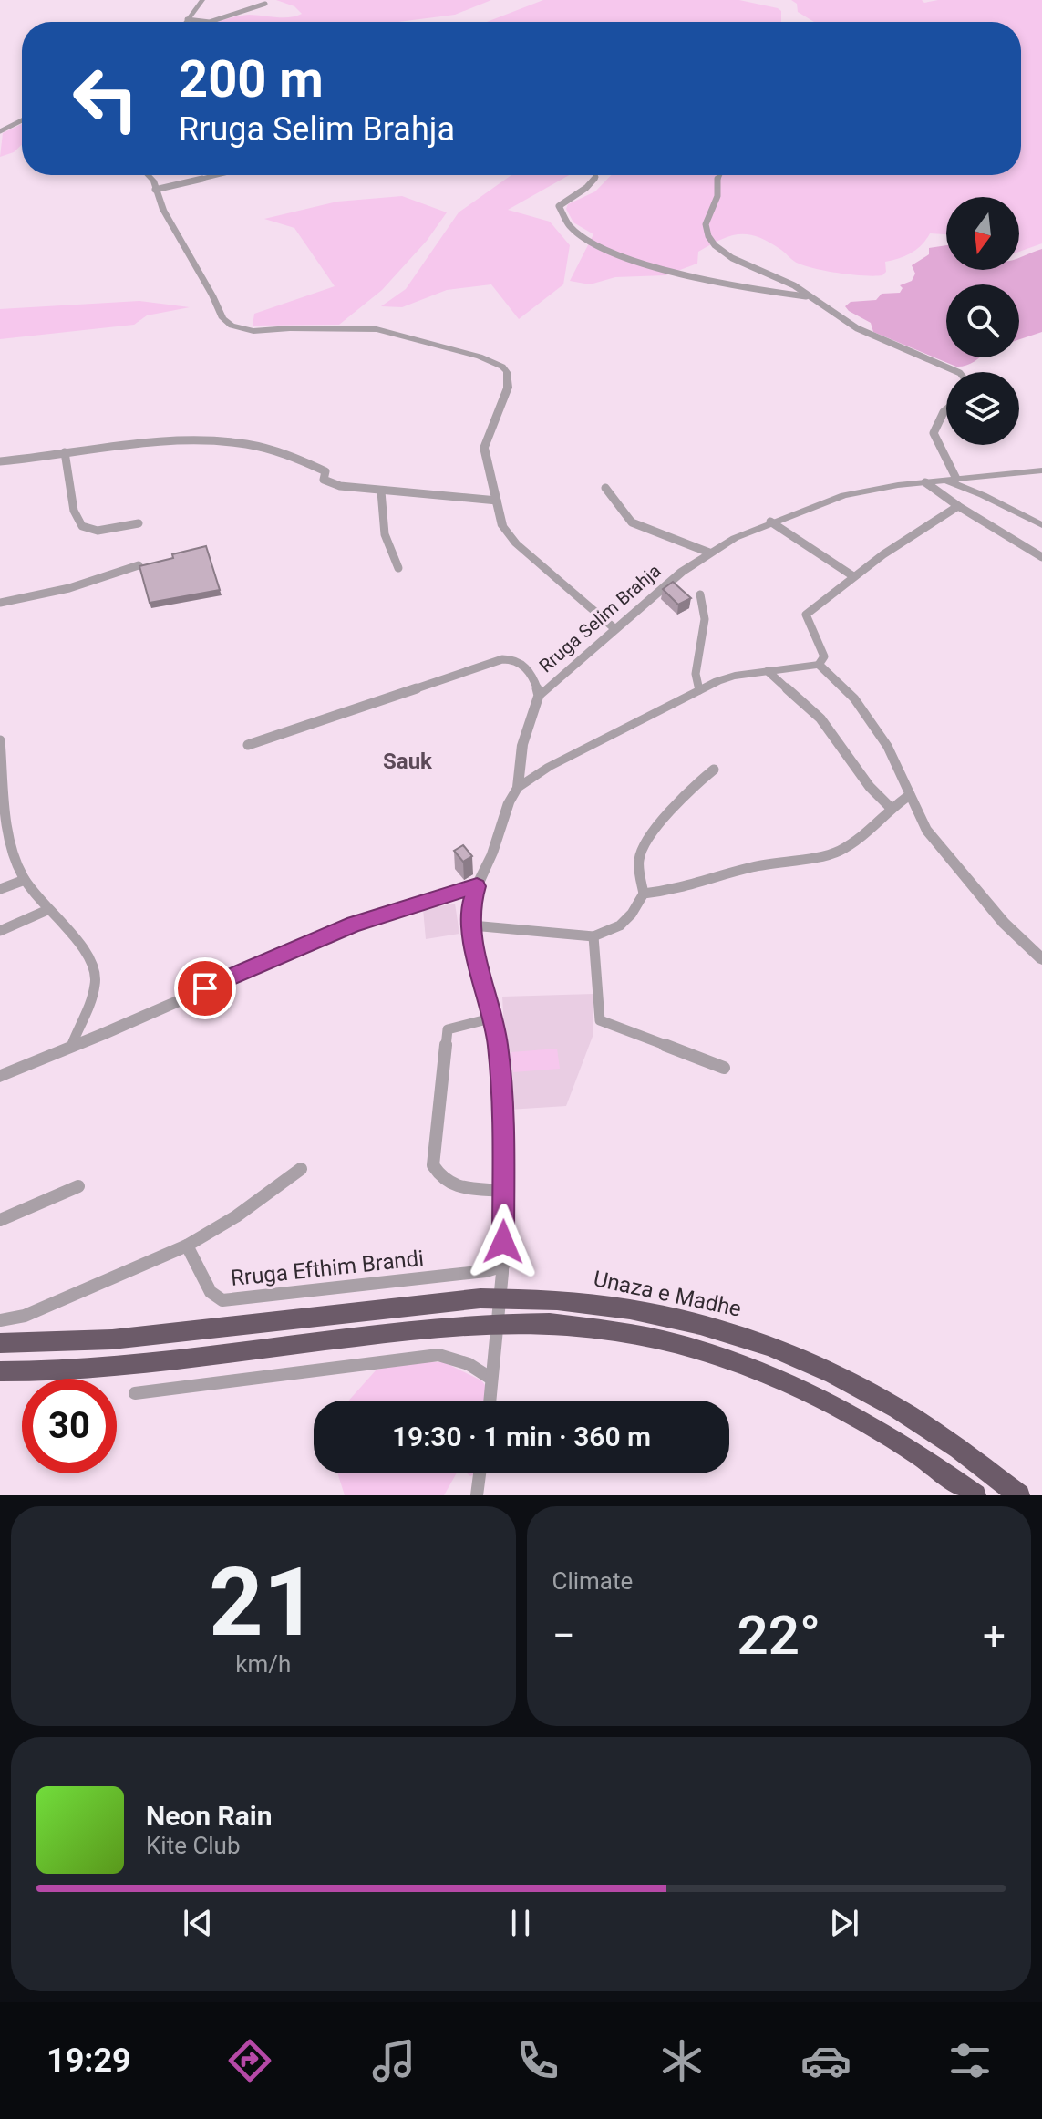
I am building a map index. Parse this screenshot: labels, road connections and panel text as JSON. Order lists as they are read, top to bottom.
{
  "streets": {
    "highway": ["Unaza e Madhe"],
    "street": ["Rruga Selim Brahja", "Rruga Efthim Brandi"]
  },
  "districts": ["Sauk"],
  "north": "bottom",
  "page": {
    "turn": ["200 m", "Rruga Selim Brahja"],
    "limit": "30",
    "trip": "19:30 · 1 min · 360 m",
    "tile": [
      ["21", "km/h"],
      "Climate"
    ],
    "heat": ["−", "22°", "+"],
    "song": ["Neon Rain", "Kite Club"],
    "tabs": "19:29"
  }
}
